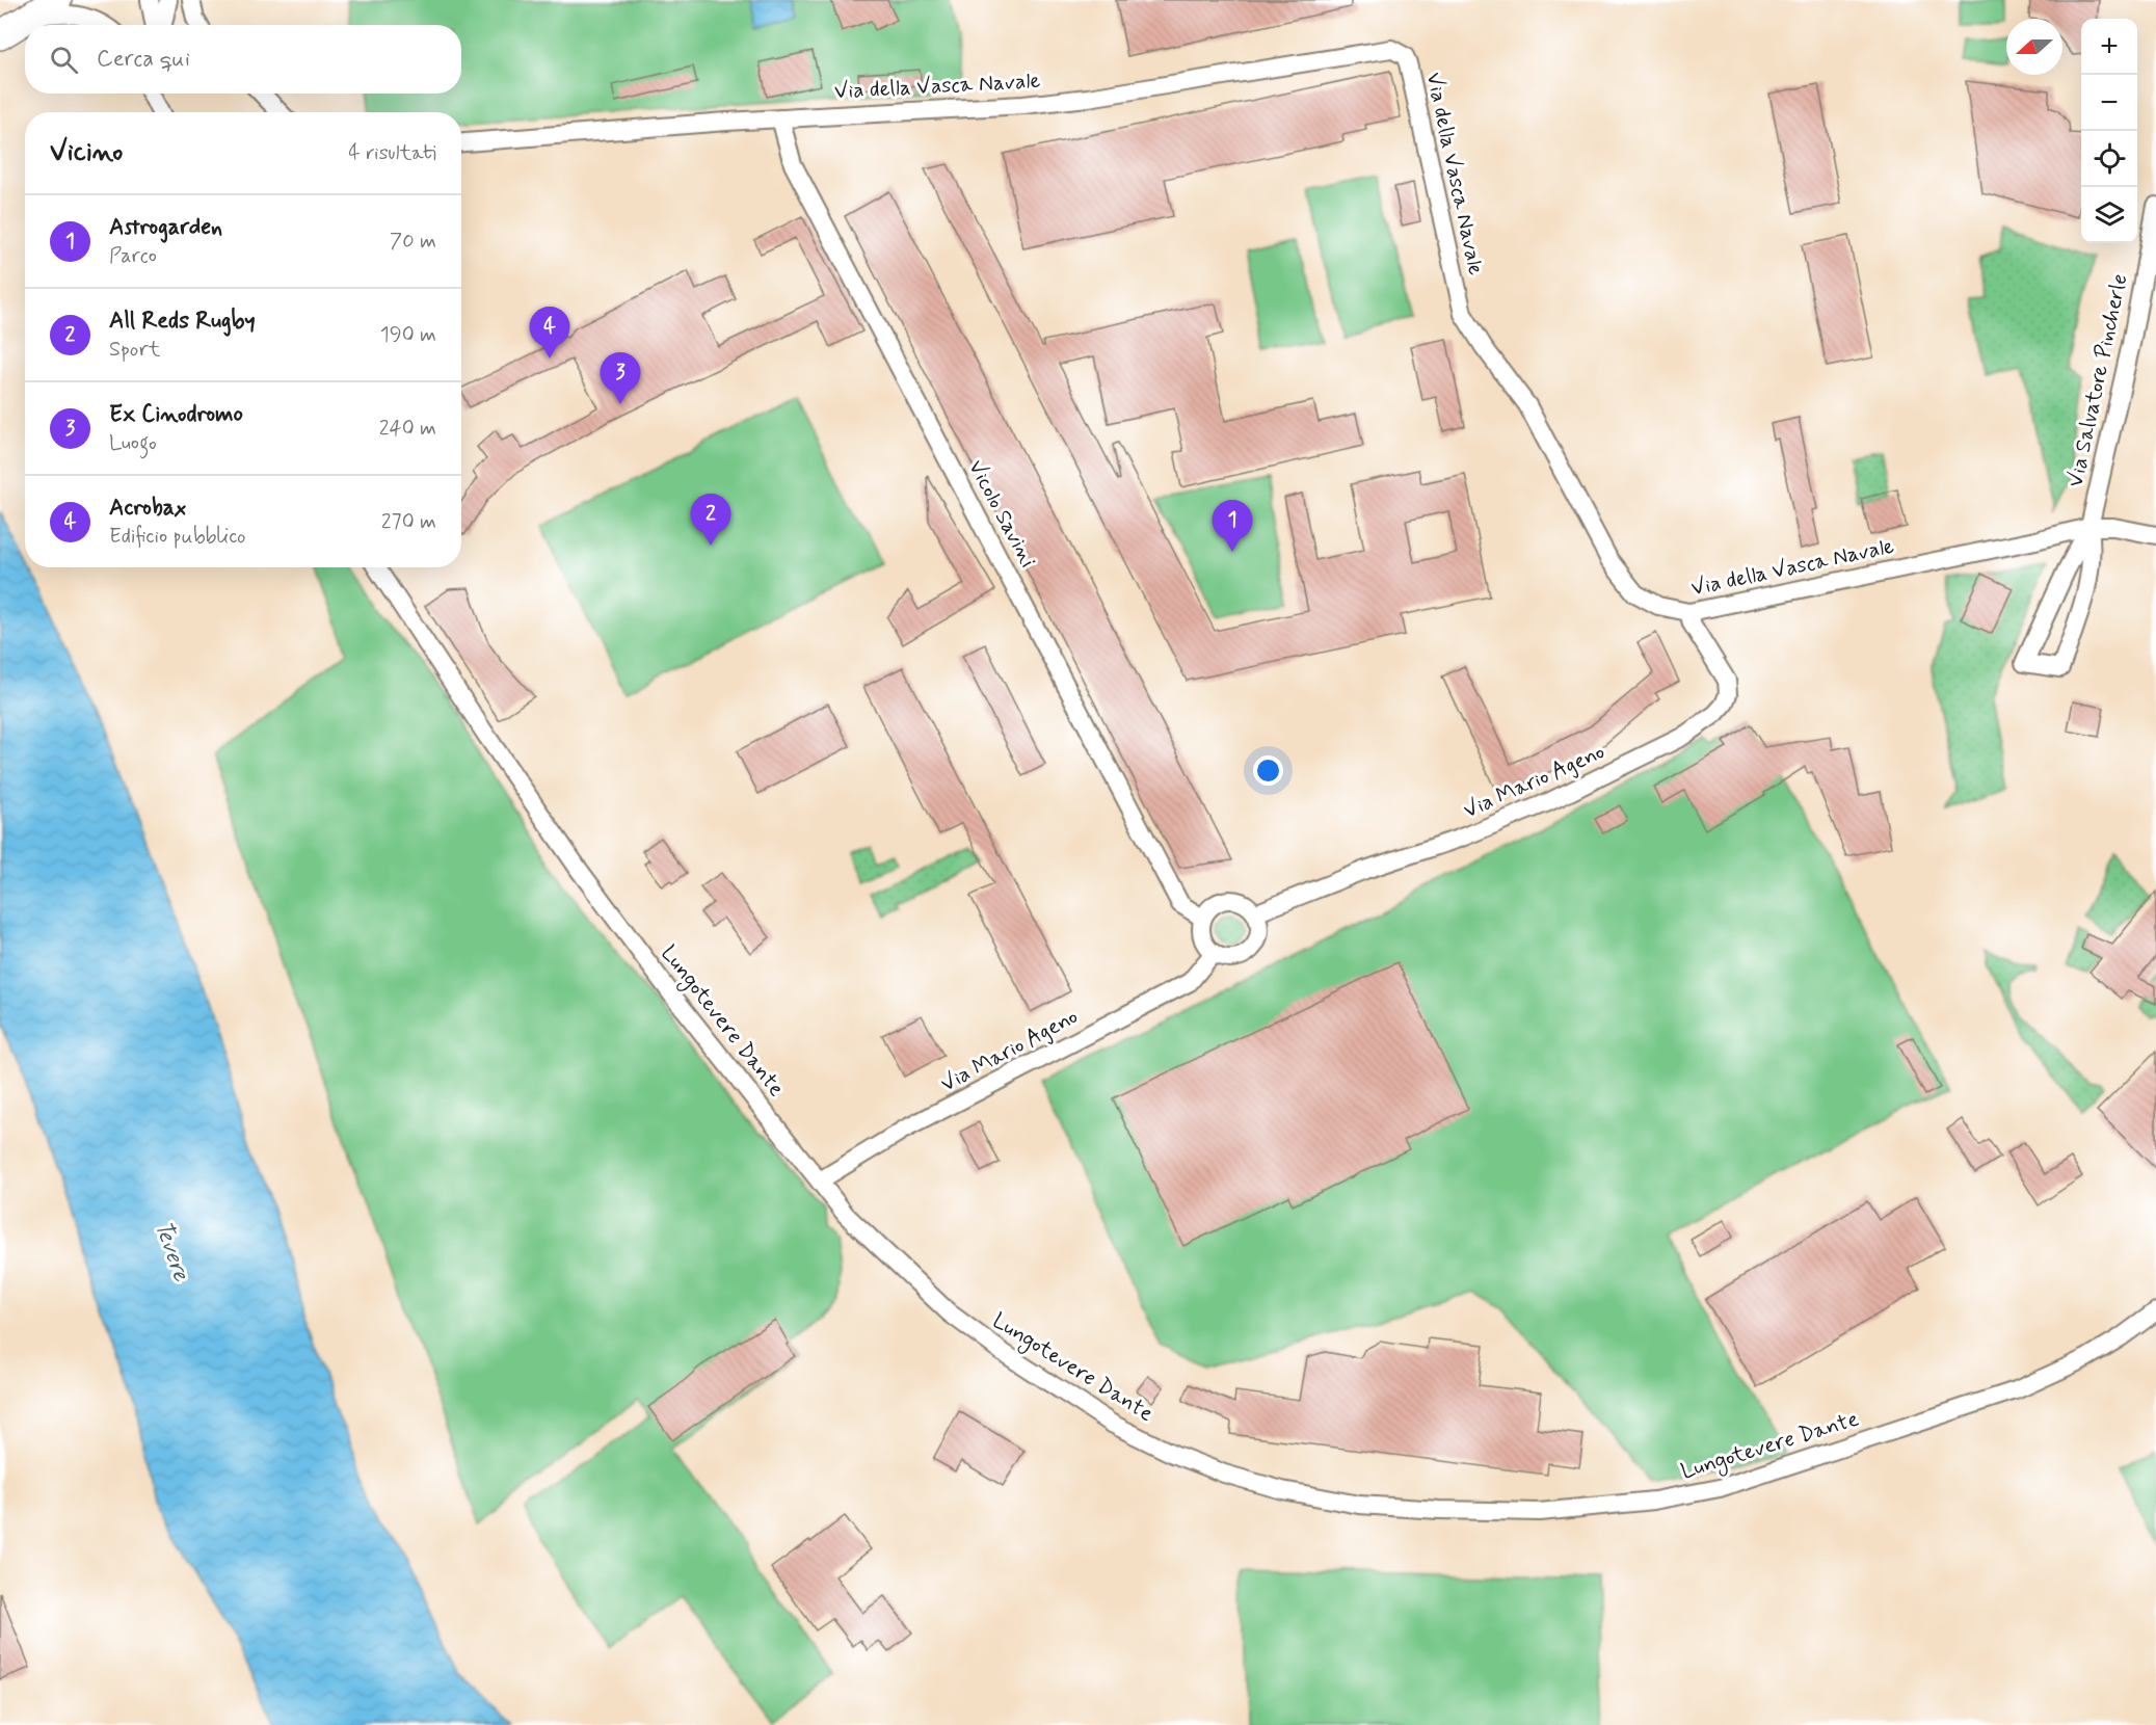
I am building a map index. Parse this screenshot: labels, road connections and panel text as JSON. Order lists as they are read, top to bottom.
{
  "streets": {
    "street": [
      "Via della Vasca Navale",
      "Via Salvatore Pincherle",
      "Vicolo Savini",
      "Via Mario Ageno",
      "Lungotevere Dante"
    ]
  },
  "crossings": [
    ["Via della Vasca Navale", "Via Salvatore Pincherle"],
    ["Via della Vasca Navale", "Vicolo Savini"],
    ["Via della Vasca Navale", "Via Mario Ageno"],
    ["Vicolo Savini", "Via Mario Ageno"],
    ["Via Mario Ageno", "Lungotevere Dante"]
  ],
  "water": ["Tevere"],
  "north": "left",
  "page": {
    "map_buttons": ["+", "−"],
    "search": "Cerca qui",
    "heading": ["Vicino", "4 risultati"],
    "list": [
      {
        "mark": "1",
        "name": "Astrogarden",
        "note": "Parco",
        "value": "70 m"
      },
      {
        "mark": "2",
        "name": "All Reds Rugby",
        "note": "Sport",
        "value": "190 m"
      },
      {
        "mark": "3",
        "name": "Ex Cinodromo",
        "note": "Luogo",
        "value": "240 m"
      },
      {
        "mark": "4",
        "name": "Acrobax",
        "note": "Edificio pubblico",
        "value": "270 m"
      }
    ],
    "pins": [
      "4",
      "3",
      "2",
      "1"
    ]
  }
}
